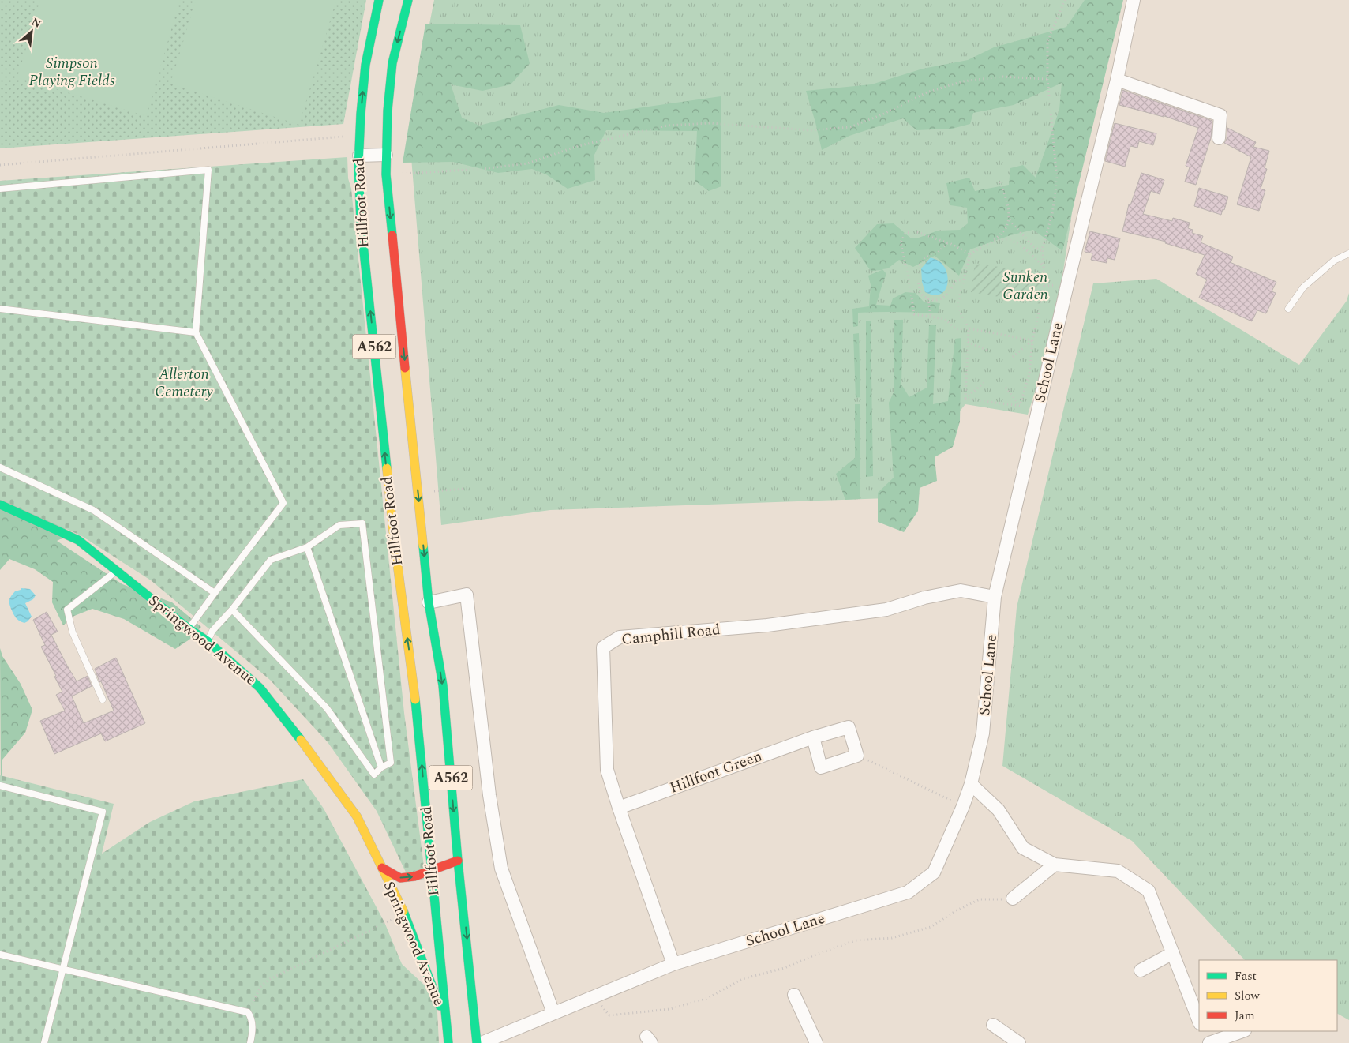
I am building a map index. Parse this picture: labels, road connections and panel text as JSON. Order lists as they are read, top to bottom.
{
  "streets": {
    "main road": ["Hillfoot Road", "A562", "Springwood Avenue"],
    "street": ["School Lane", "Camphill Road", "Hillfoot Green"]
  },
  "crossings": [
    ["Hillfoot Road", "Springwood Avenue"],
    ["School Lane", "Camphill Road"],
    ["Camphill Road", "Hillfoot Green"]
  ],
  "parks": ["Simpson Playing Fields", "Sunken Garden", "Allerton Cemetery"],
  "legend": ["Fast", "Slow", "Jam"],
  "north": "top right"
}
